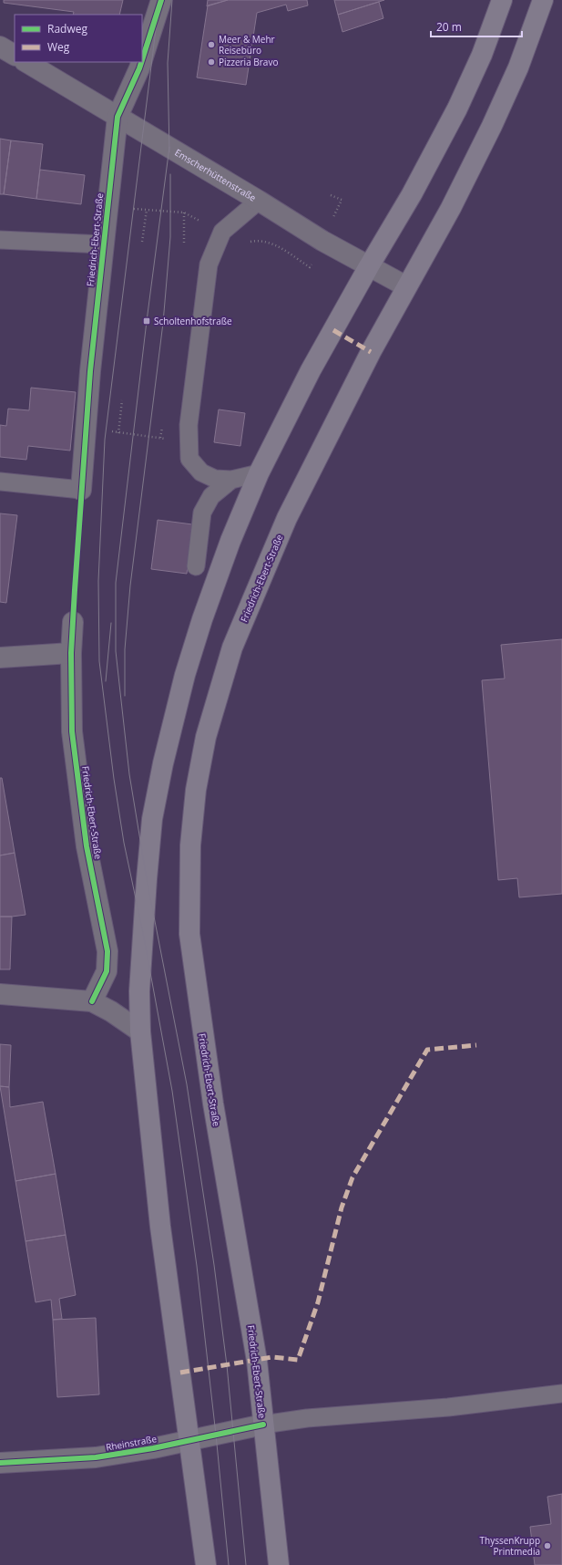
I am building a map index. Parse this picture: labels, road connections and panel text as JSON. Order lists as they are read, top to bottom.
{
  "streets": {
    "main road": ["Friedrich-Ebert-Straße"],
    "street": ["Emscherhüttenstraße", "Rheinstraße"]
  },
  "crossings": [
    ["Emscherhüttenstraße", "Friedrich-Ebert-Straße"],
    ["Friedrich-Ebert-Straße", "Rheinstraße"]
  ],
  "places": {
    "other": ["Meer & Mehr Reisebüro", "Pizzeria Bravo", "ThyssenKrupp Printmedia"],
    "transit": ["Scholtenhofstraße"]
  },
  "legend": ["Radweg", "Weg"],
  "scale_bar": "20 m"
}
